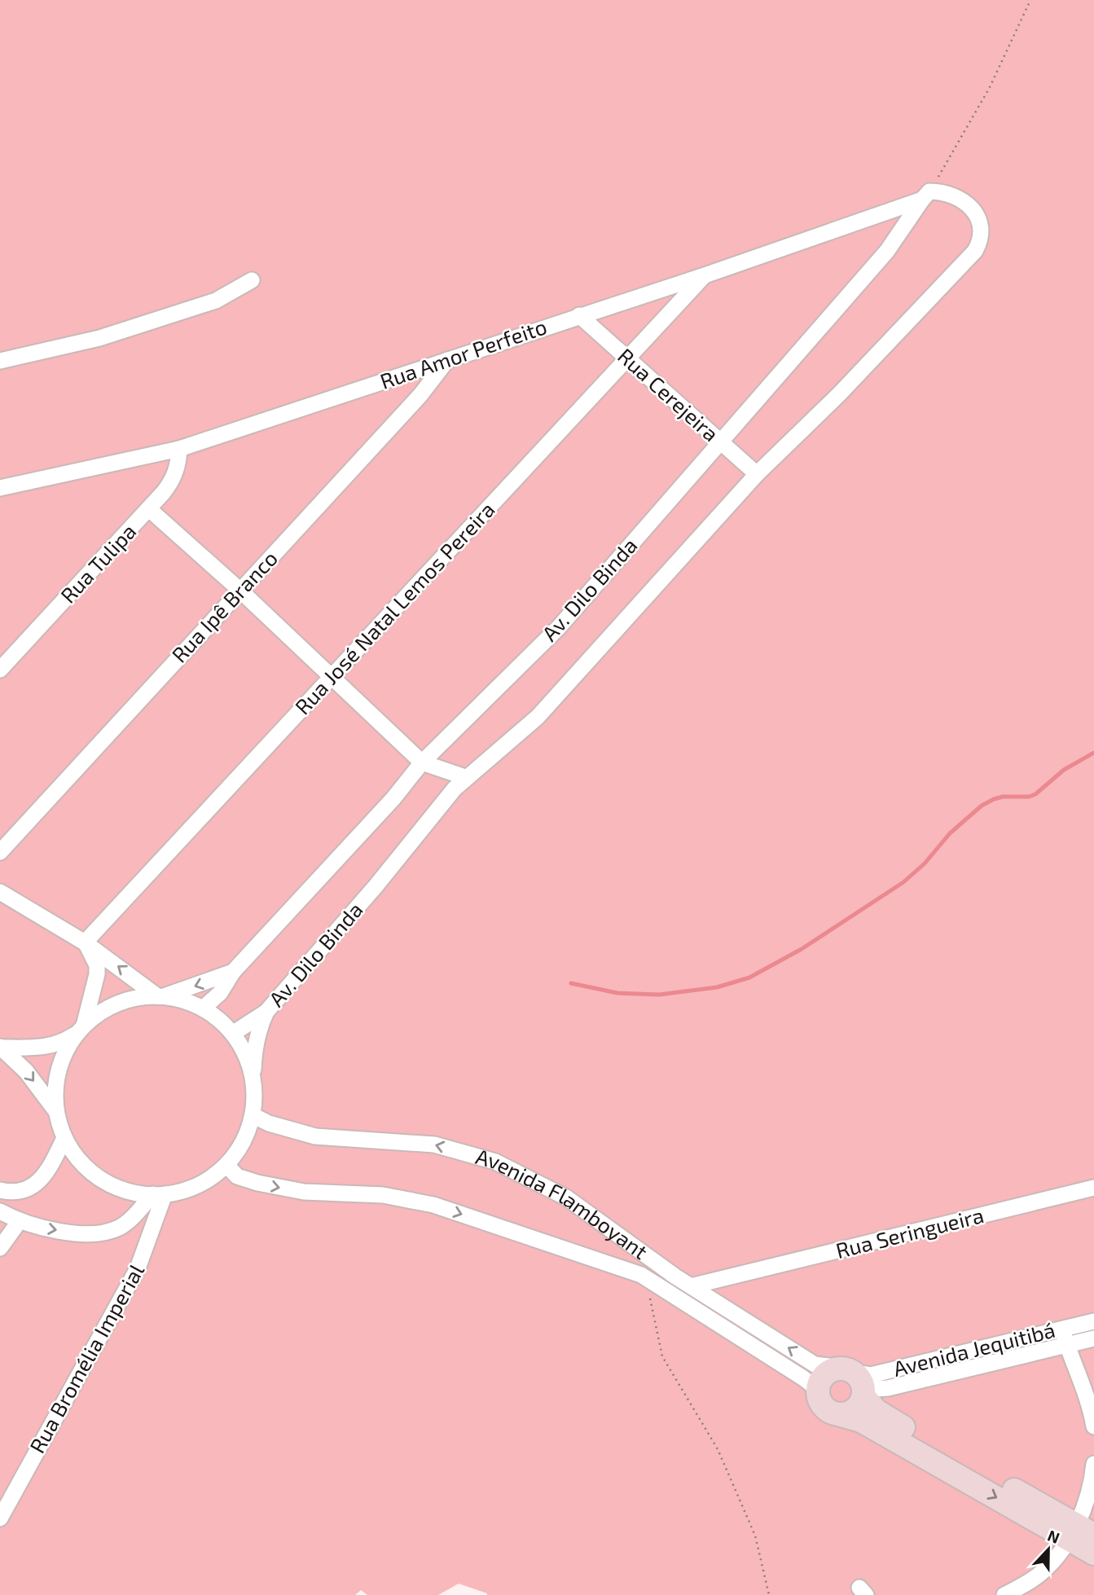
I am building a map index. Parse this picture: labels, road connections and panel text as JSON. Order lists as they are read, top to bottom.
{
  "streets": {
    "street": [
      "Rua Amor Perfeito",
      "Rua Cerejeira",
      "Rua Tulipa",
      "Av. Dilo Binda",
      "Rua Ipê Branco",
      "Rua José Natal Lemos Pereira",
      "Avenida Flamboyant",
      "Rua Seringueira",
      "Avenida Jequitibá",
      "Rua Bromélia Imperial"
    ]
  },
  "crossings": [
    ["Rua Amor Perfeito", "Rua Cerejeira"],
    ["Rua Amor Perfeito", "Rua Tulipa"],
    ["Rua Amor Perfeito", "Av. Dilo Binda"],
    ["Rua Amor Perfeito", "Rua Ipê Branco"],
    ["Rua Amor Perfeito", "Rua José Natal Lemos Pereira"],
    ["Rua Cerejeira", "Av. Dilo Binda"],
    ["Rua Cerejeira", "Rua José Natal Lemos Pereira"],
    ["Av. Dilo Binda", "Avenida Flamboyant"],
    ["Av. Dilo Binda", "Rua Bromélia Imperial"],
    ["Avenida Flamboyant", "Rua Seringueira"],
    ["Avenida Flamboyant", "Avenida Jequitibá"],
    ["Avenida Flamboyant", "Rua Bromélia Imperial"]
  ],
  "north": "top"
}
